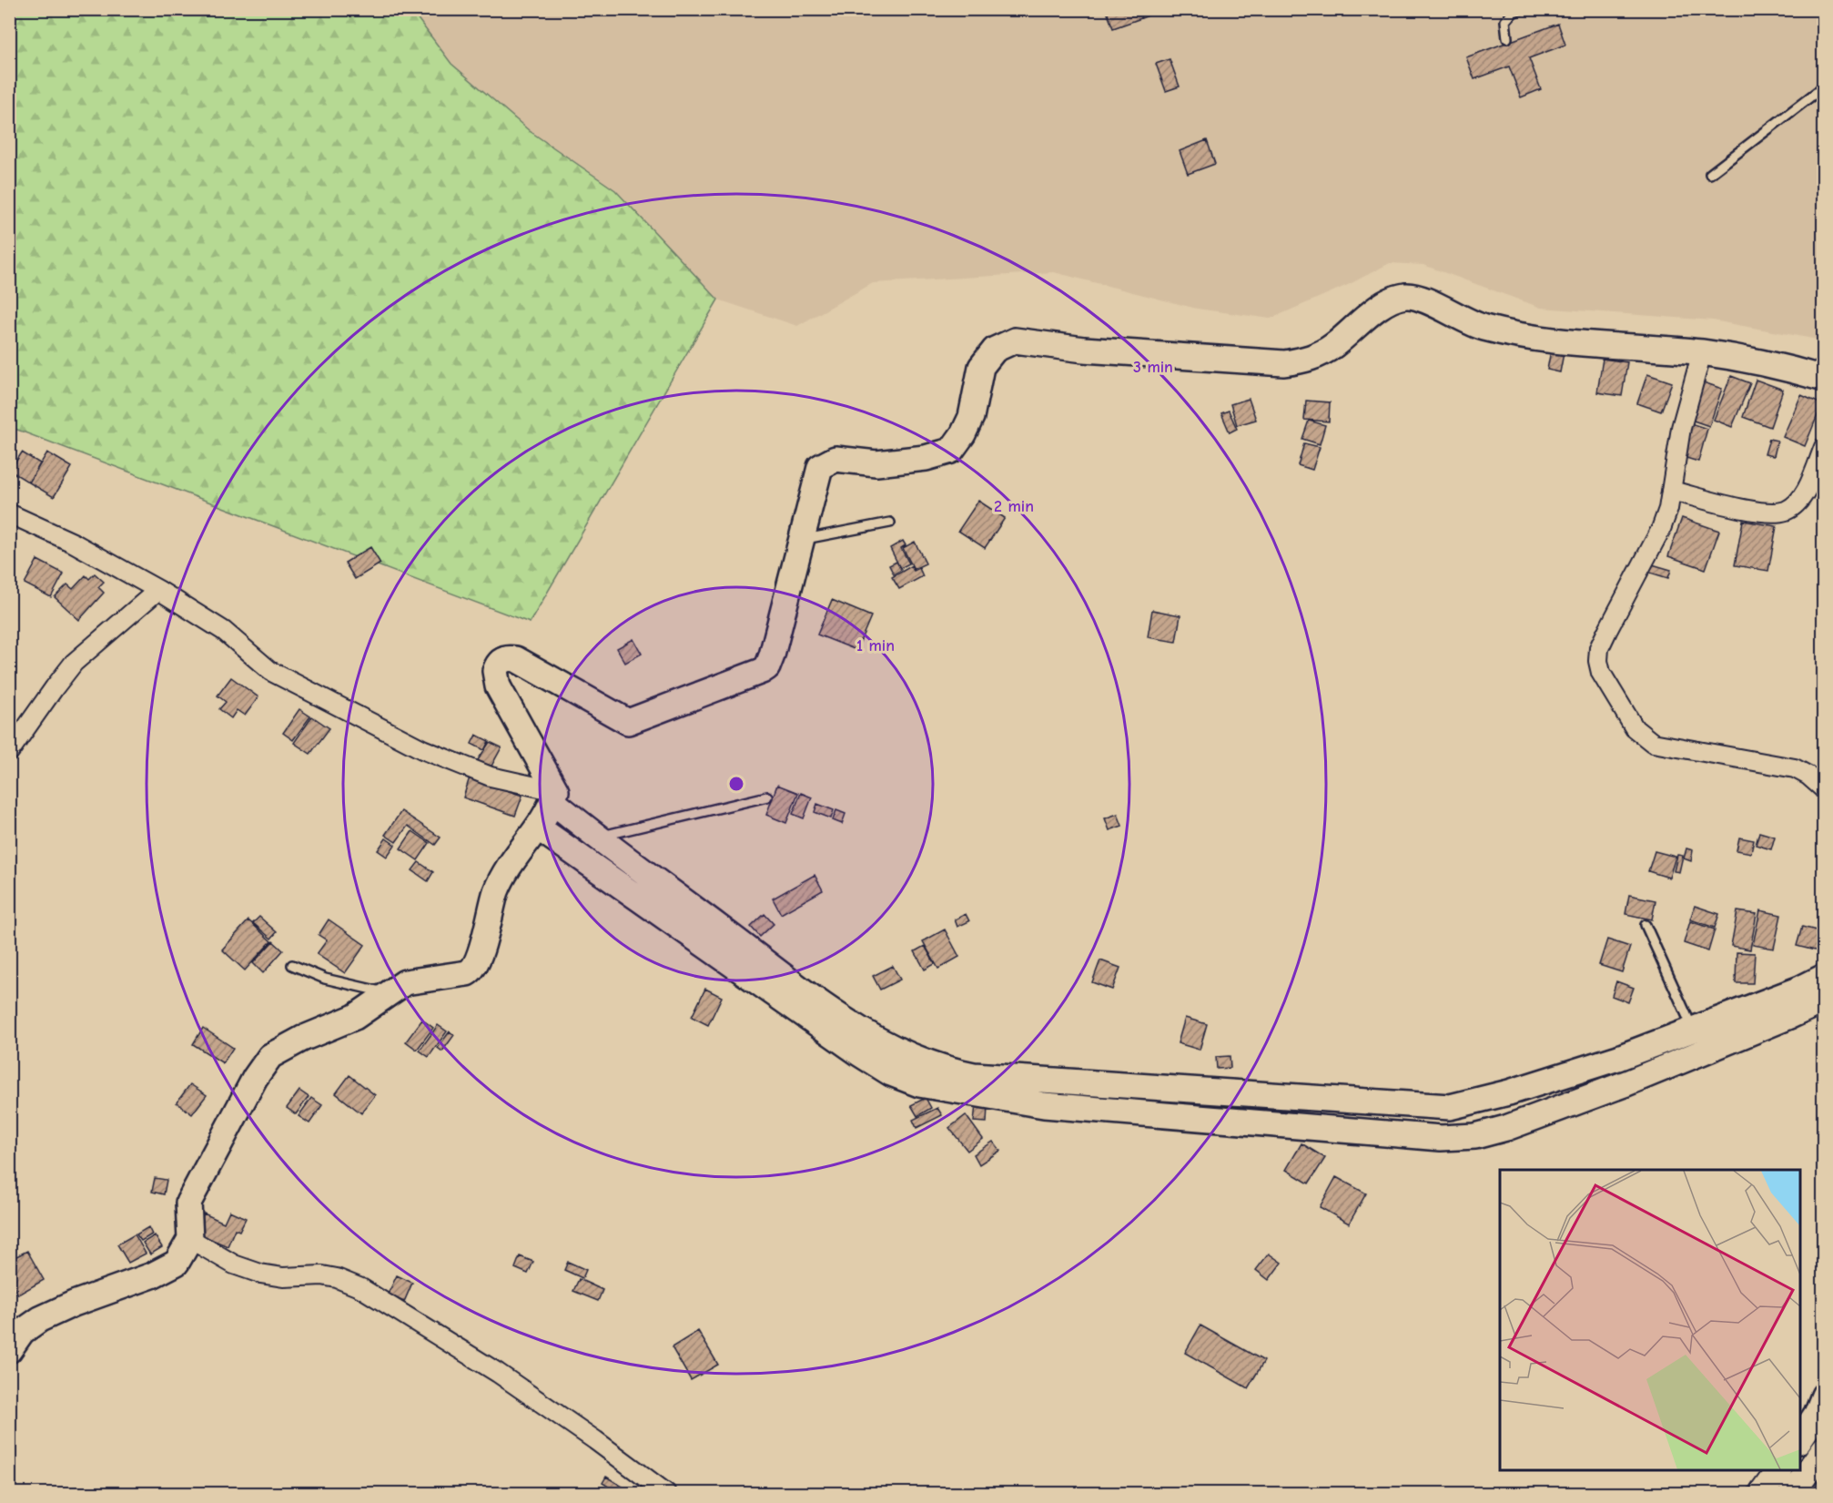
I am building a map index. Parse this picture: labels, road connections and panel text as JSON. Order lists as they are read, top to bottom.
{
  "rings": ["3 min", "2 min", "1 min"]
}
